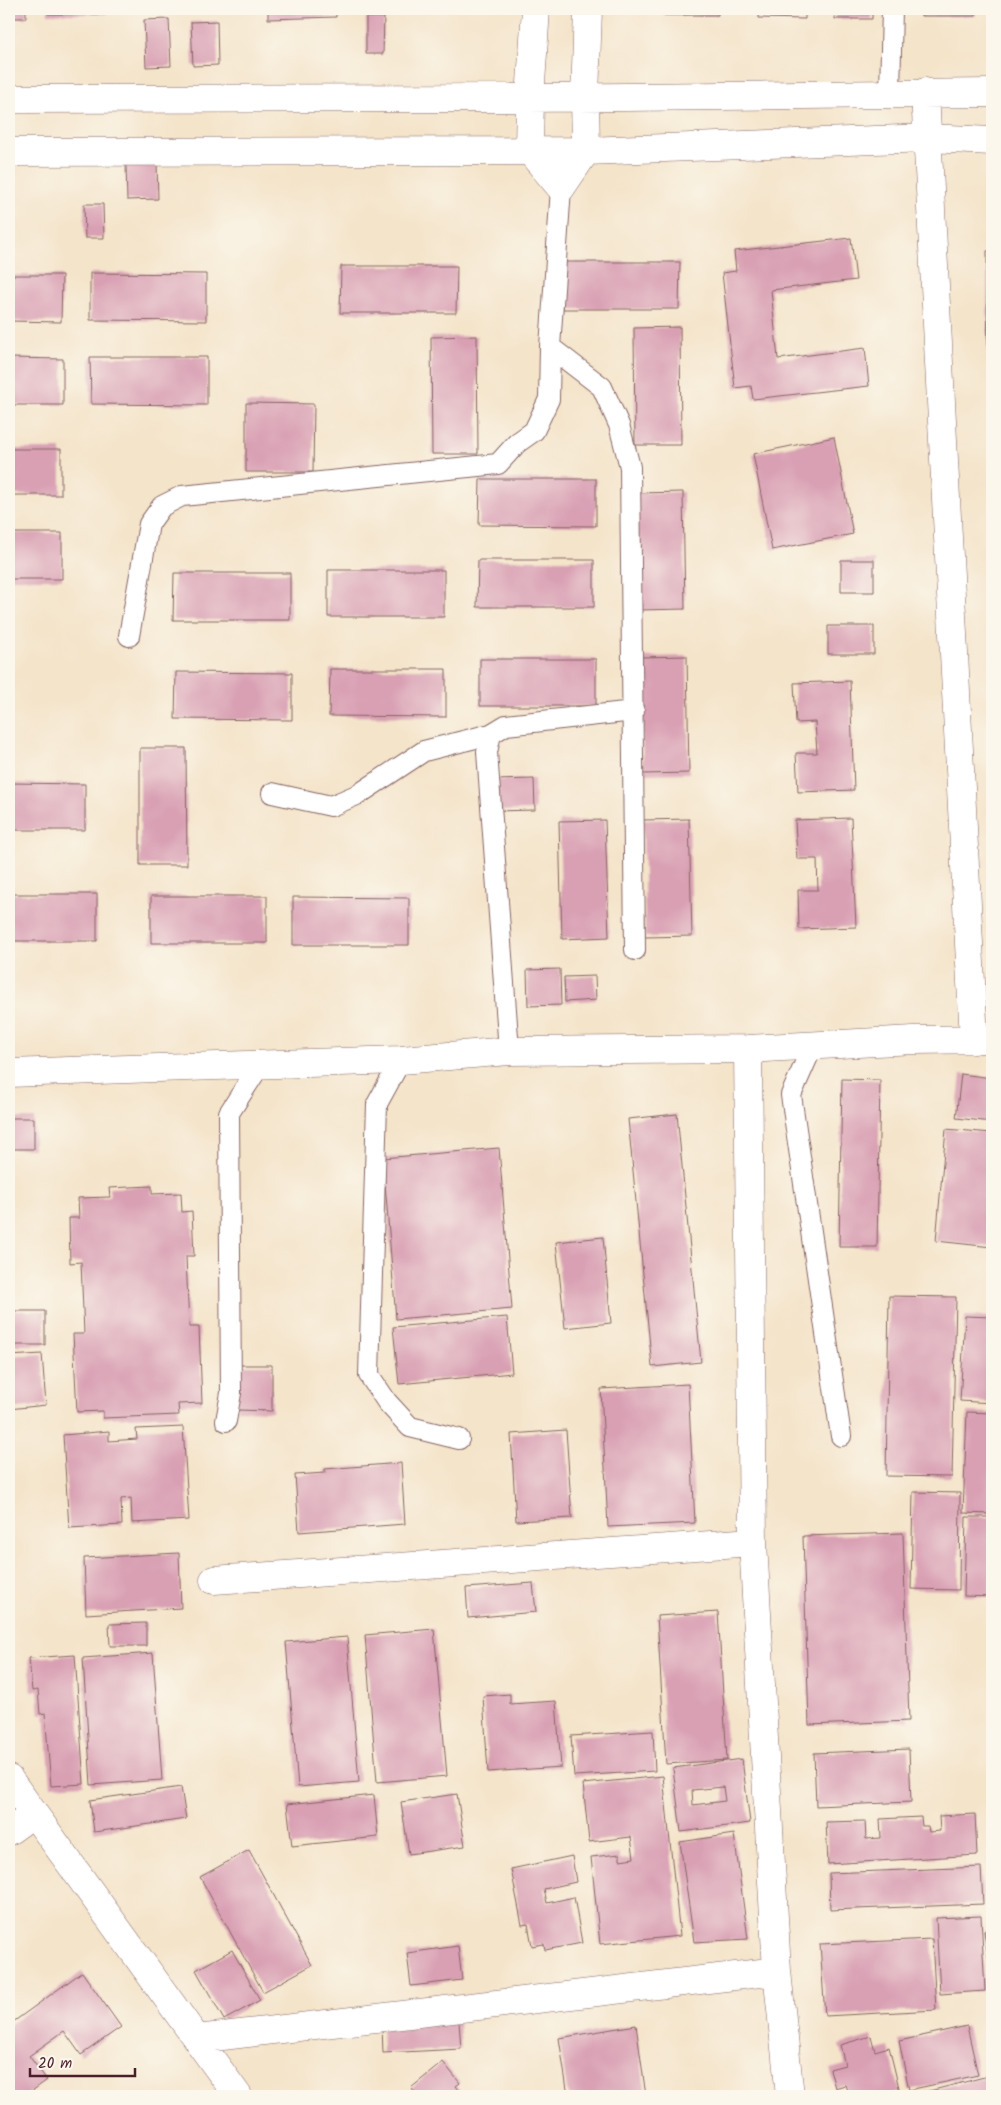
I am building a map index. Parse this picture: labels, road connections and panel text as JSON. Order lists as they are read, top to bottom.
{
  "scale_bar": "20 m"
}
